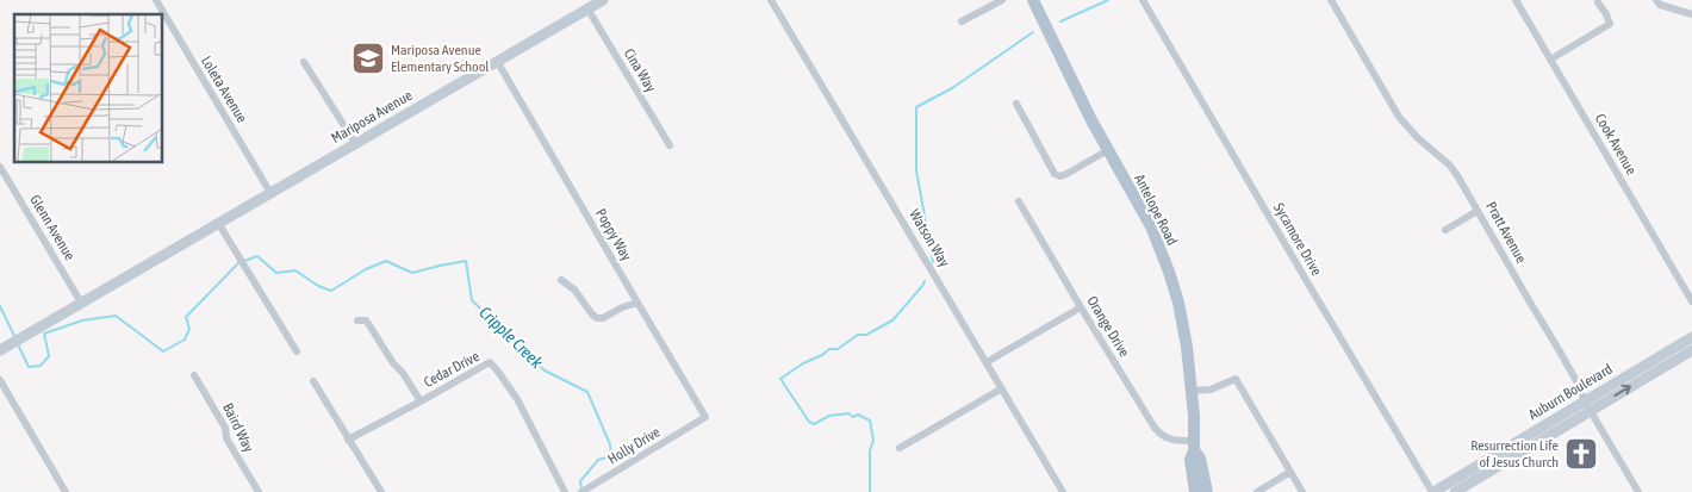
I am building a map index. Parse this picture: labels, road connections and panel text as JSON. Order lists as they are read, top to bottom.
{
  "streets": {
    "main road": ["Antelope Road"],
    "street": [
      "Cina Way",
      "Loleta Avenue",
      "Mariposa Avenue",
      "Cook Avenue",
      "Glenn Avenue",
      "Pratt Avenue",
      "Poppy Way",
      "Watson Way",
      "Sycamore Drive",
      "Orange Drive",
      "Cedar Drive",
      "Auburn Boulevard",
      "Baird Way",
      "Holly Drive"
    ]
  },
  "crossings": [
    ["Cina Way", "Mariposa Avenue"],
    ["Loleta Avenue", "Mariposa Avenue"],
    ["Mariposa Avenue", "Glenn Avenue"],
    ["Mariposa Avenue", "Poppy Way"],
    ["Antelope Road", "Orange Drive"],
    ["Pratt Avenue", "Auburn Boulevard"],
    ["Poppy Way", "Holly Drive"],
    ["Sycamore Drive", "Auburn Boulevard"]
  ],
  "water": ["Cripple Creek"],
  "places": {
    "school or university": ["Mariposa Avenue Elementary School"],
    "church": ["Resurrection Life of Jesus Church"]
  }
}
